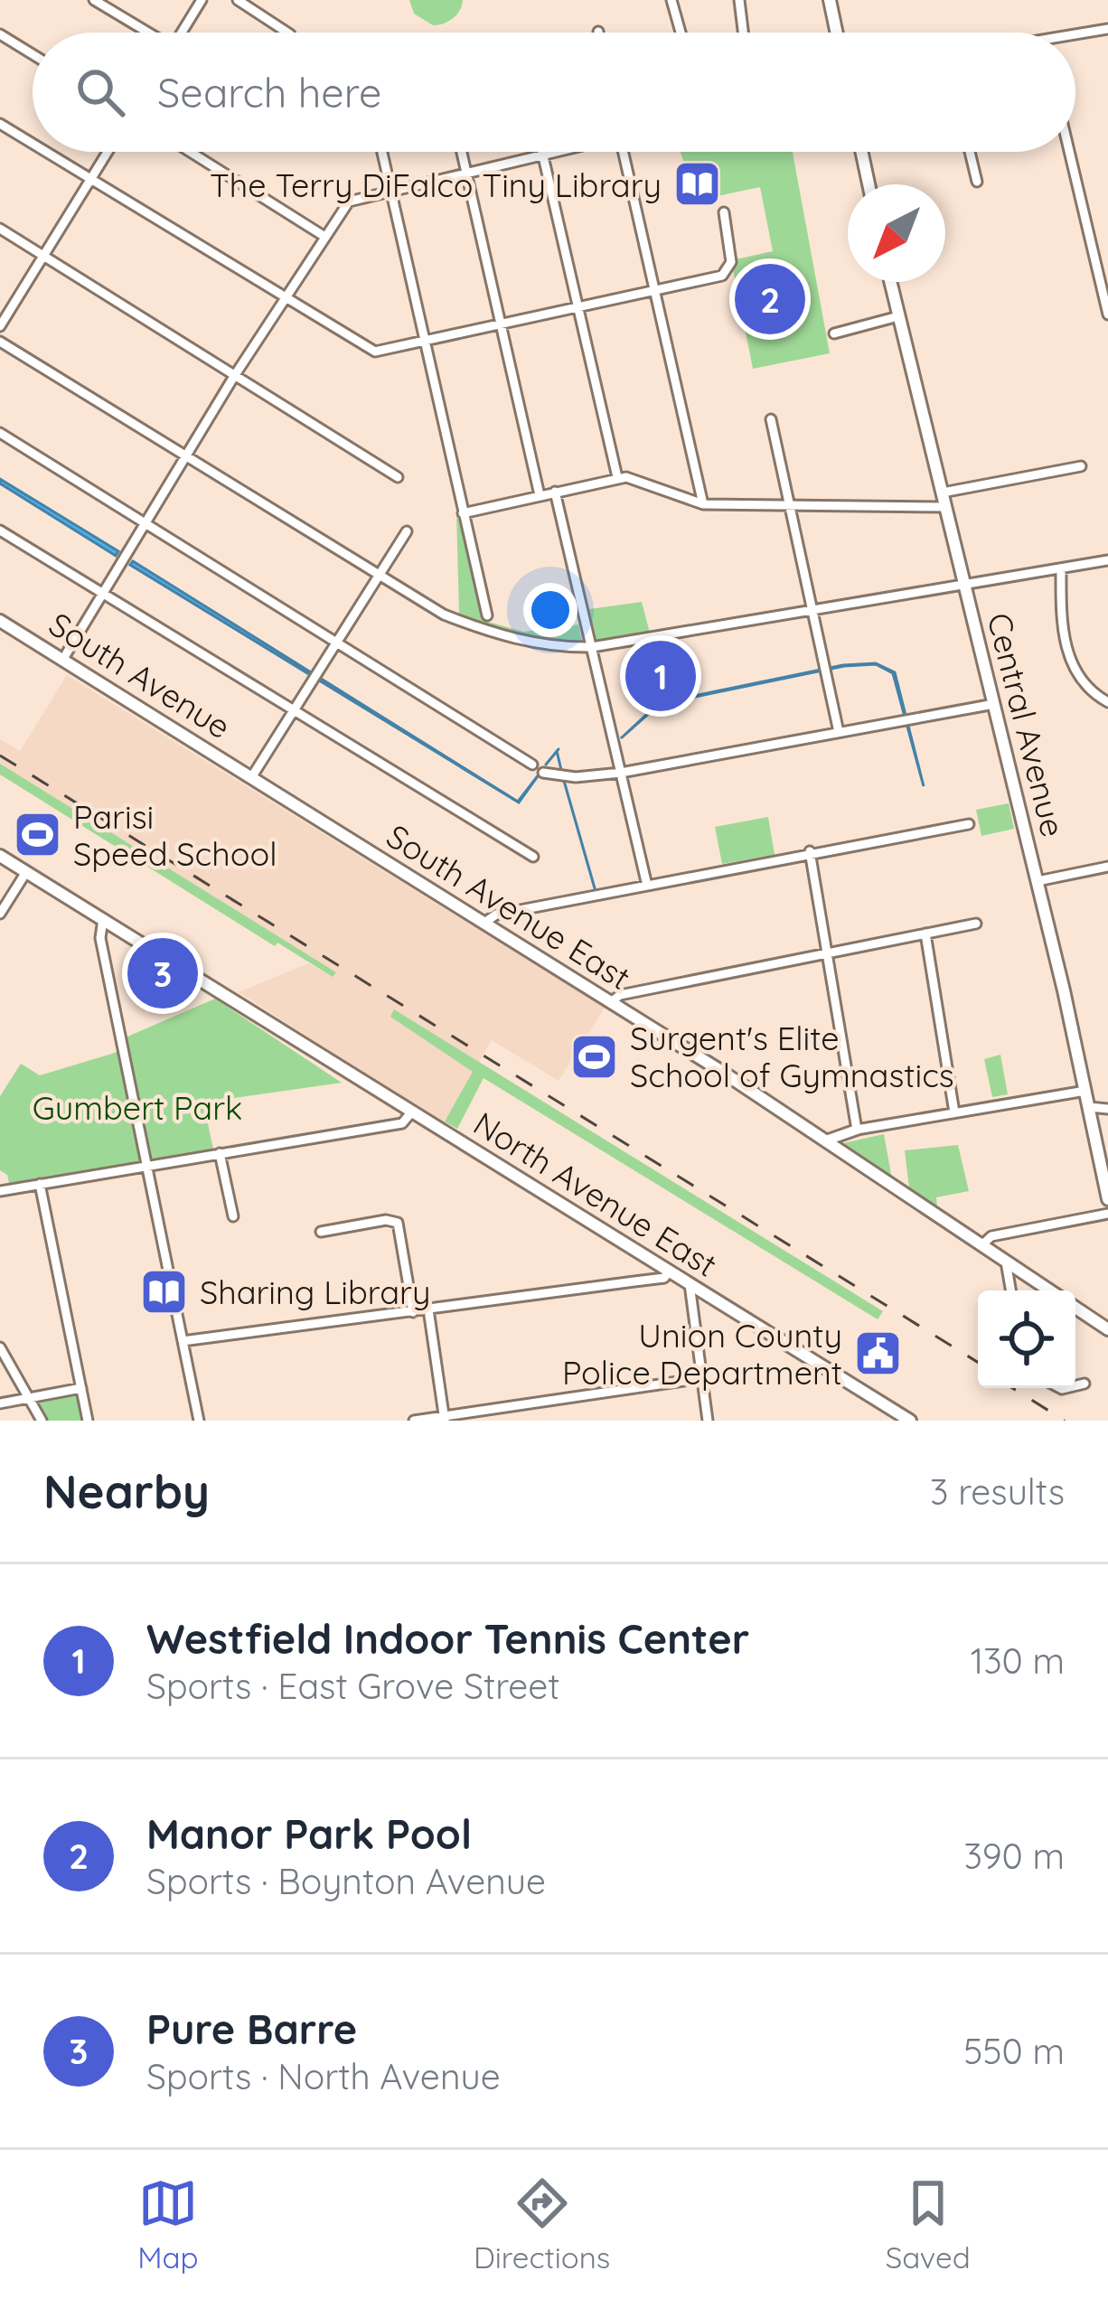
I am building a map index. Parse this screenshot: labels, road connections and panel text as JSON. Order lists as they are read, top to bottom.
{
  "streets": {
    "main road": [
      "South Avenue",
      "Central Avenue",
      "South Avenue East",
      "North Avenue East"
    ]
  },
  "crossings": [
    ["South Avenue", "South Avenue East"]
  ],
  "parks": ["Gumbert Park"],
  "places": {
    "library": ["The Terry DiFalco Tiny Library", "Sharing Library"],
    "sports": ["Parisi Speed School", "Surgent's Elite School of Gymnastics"],
    "public building": ["Union County Police Department"]
  },
  "north": "bottom left",
  "page": {
    "search": "Search here",
    "pins": ["2", "1", "3"],
    "heading": ["Nearby", "3 results"],
    "list": [
      {
        "mark": "1",
        "name": "Westfield Indoor Tennis Center",
        "note": "Sports · East Grove Street",
        "value": "130 m"
      },
      {
        "mark": "2",
        "name": "Manor Park Pool",
        "note": "Sports · Boynton Avenue",
        "value": "390 m"
      },
      {
        "mark": "3",
        "name": "Pure Barre",
        "note": "Sports · North Avenue",
        "value": "550 m"
      }
    ],
    "nav": ["Map", "Directions", "Saved"]
  }
}
